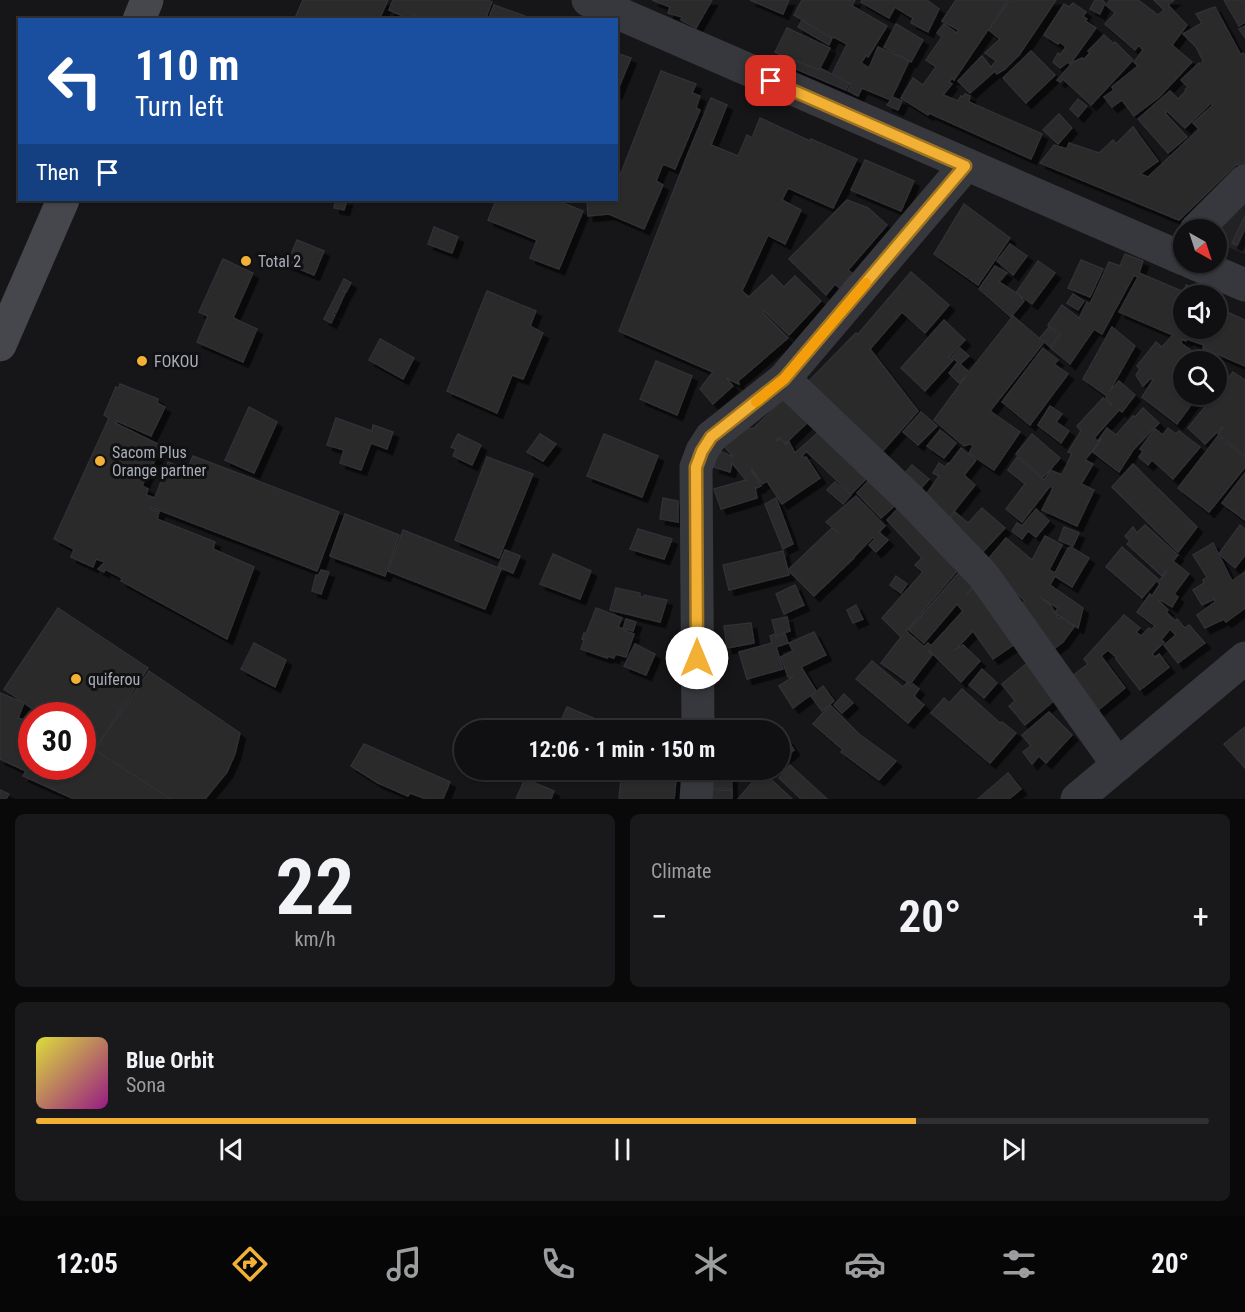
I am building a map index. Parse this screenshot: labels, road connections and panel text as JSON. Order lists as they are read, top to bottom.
{
  "places": [
    "Total 2",
    "FOKOU",
    "Sacom Plus Orange partner",
    "quiferou"
  ],
  "north": "bottom right",
  "page": {
    "turn": ["110 m", "Turn left"],
    "then": "Then",
    "limit": "30",
    "trip": "12:06 · 1 min · 150 m",
    "tile": [
      ["22", "km/h"],
      "Climate"
    ],
    "heat": ["−", "20°", "+"],
    "song": ["Blue Orbit", "Sona"],
    "tabs": ["12:05", "20°"]
  }
}
